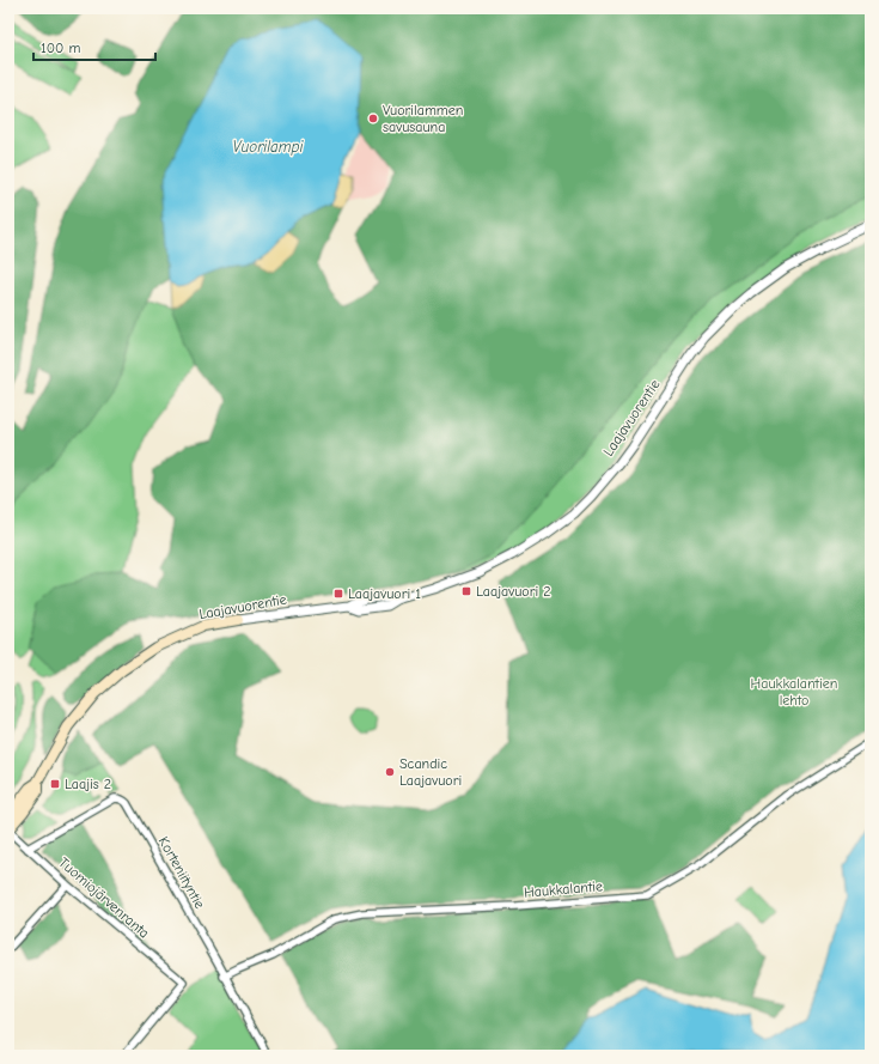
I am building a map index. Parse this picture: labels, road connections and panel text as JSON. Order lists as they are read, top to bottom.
{
  "streets": {
    "main road": ["Laajavuorentie"],
    "street": ["Korteniityntie", "Haukkalantie", "Tuomiojärvenranta"]
  },
  "crossings": [
    ["Laajavuorentie", "Tuomiojärvenranta"],
    ["Korteniityntie", "Haukkalantie"],
    ["Korteniityntie", "Tuomiojärvenranta"]
  ],
  "water": ["Vuorilampi"],
  "parks": ["Haukkalantien lehto"],
  "places": {
    "other": ["Vuorilammen savusauna", "Scandic Laajavuori"],
    "transit": ["Laajavuori 2", "Laajavuori 1", "Laajis 2"]
  },
  "scale_bar": "100 m"
}
